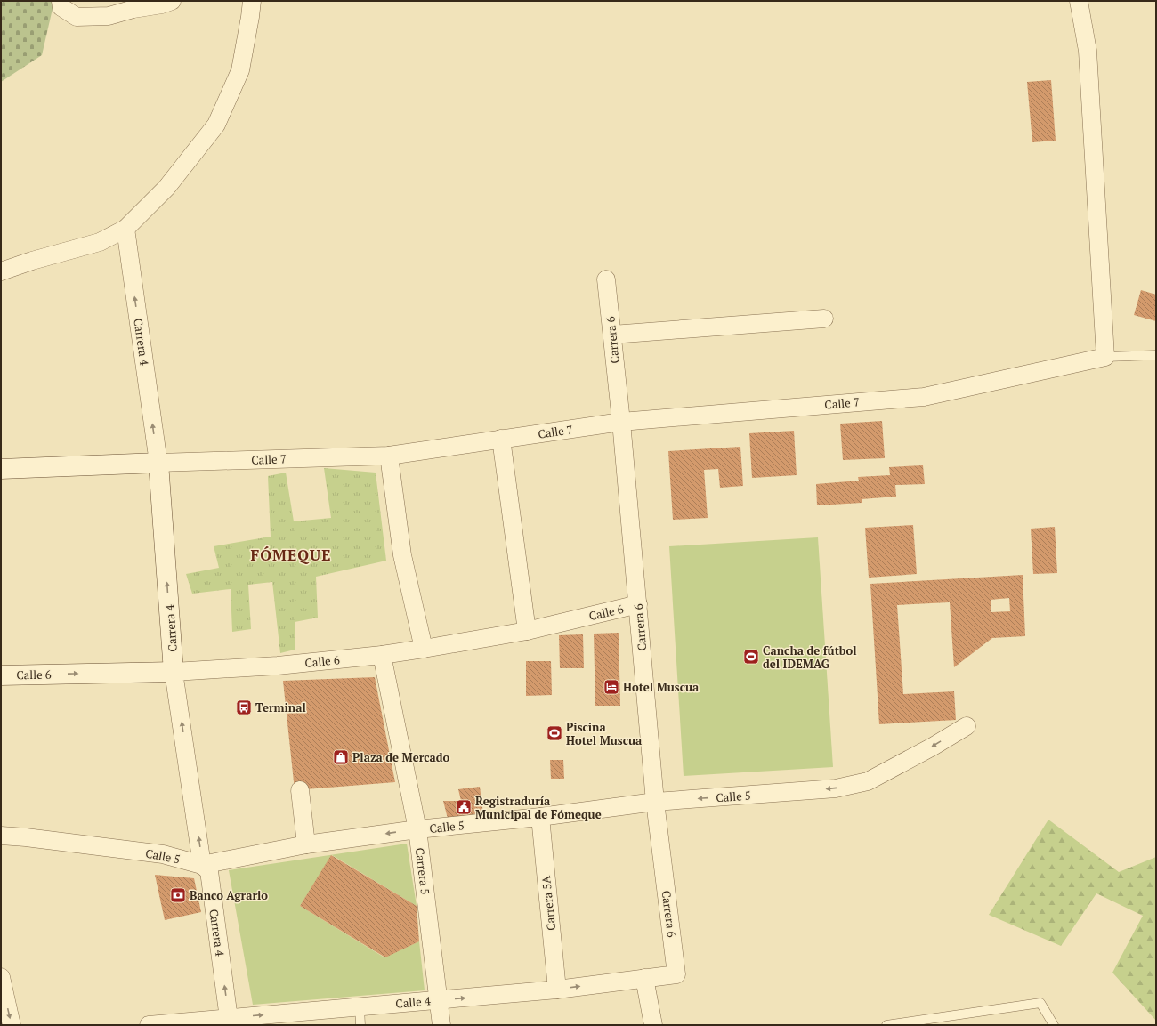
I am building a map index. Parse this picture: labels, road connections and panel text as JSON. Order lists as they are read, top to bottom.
{
  "streets": {
    "street": [
      "Carrera 6",
      "Carrera 4",
      "Calle 7",
      "Calle 6",
      "Calle 5",
      "Carrera 5",
      "Carrera 5A",
      "Calle 4"
    ]
  },
  "crossings": [
    ["Carrera 6", "Calle 7"],
    ["Carrera 6", "Calle 6"],
    ["Carrera 6", "Calle 5"],
    ["Carrera 6", "Calle 4"],
    ["Carrera 4", "Calle 7"],
    ["Carrera 4", "Calle 6"],
    ["Carrera 4", "Calle 5"],
    ["Carrera 4", "Calle 4"],
    ["Calle 6", "Carrera 5"],
    ["Calle 5", "Carrera 5"],
    ["Calle 5", "Carrera 5A"],
    ["Carrera 5", "Calle 4"],
    ["Carrera 5A", "Calle 4"]
  ],
  "one_way": ["Carrera 4", "Calle 5", "Calle 4"],
  "districts": ["FÓMEQUE"],
  "places": {
    "sports": ["Cancha de fútbol del IDEMAG", "Piscina Hotel Muscua"],
    "hotel": ["Hotel Muscua"],
    "bus stop": ["Terminal"],
    "shop": ["Plaza de Mercado"],
    "public building": ["Registraduría Municipal de Fómeque"],
    "bank": ["Banco Agrario"]
  }
}
